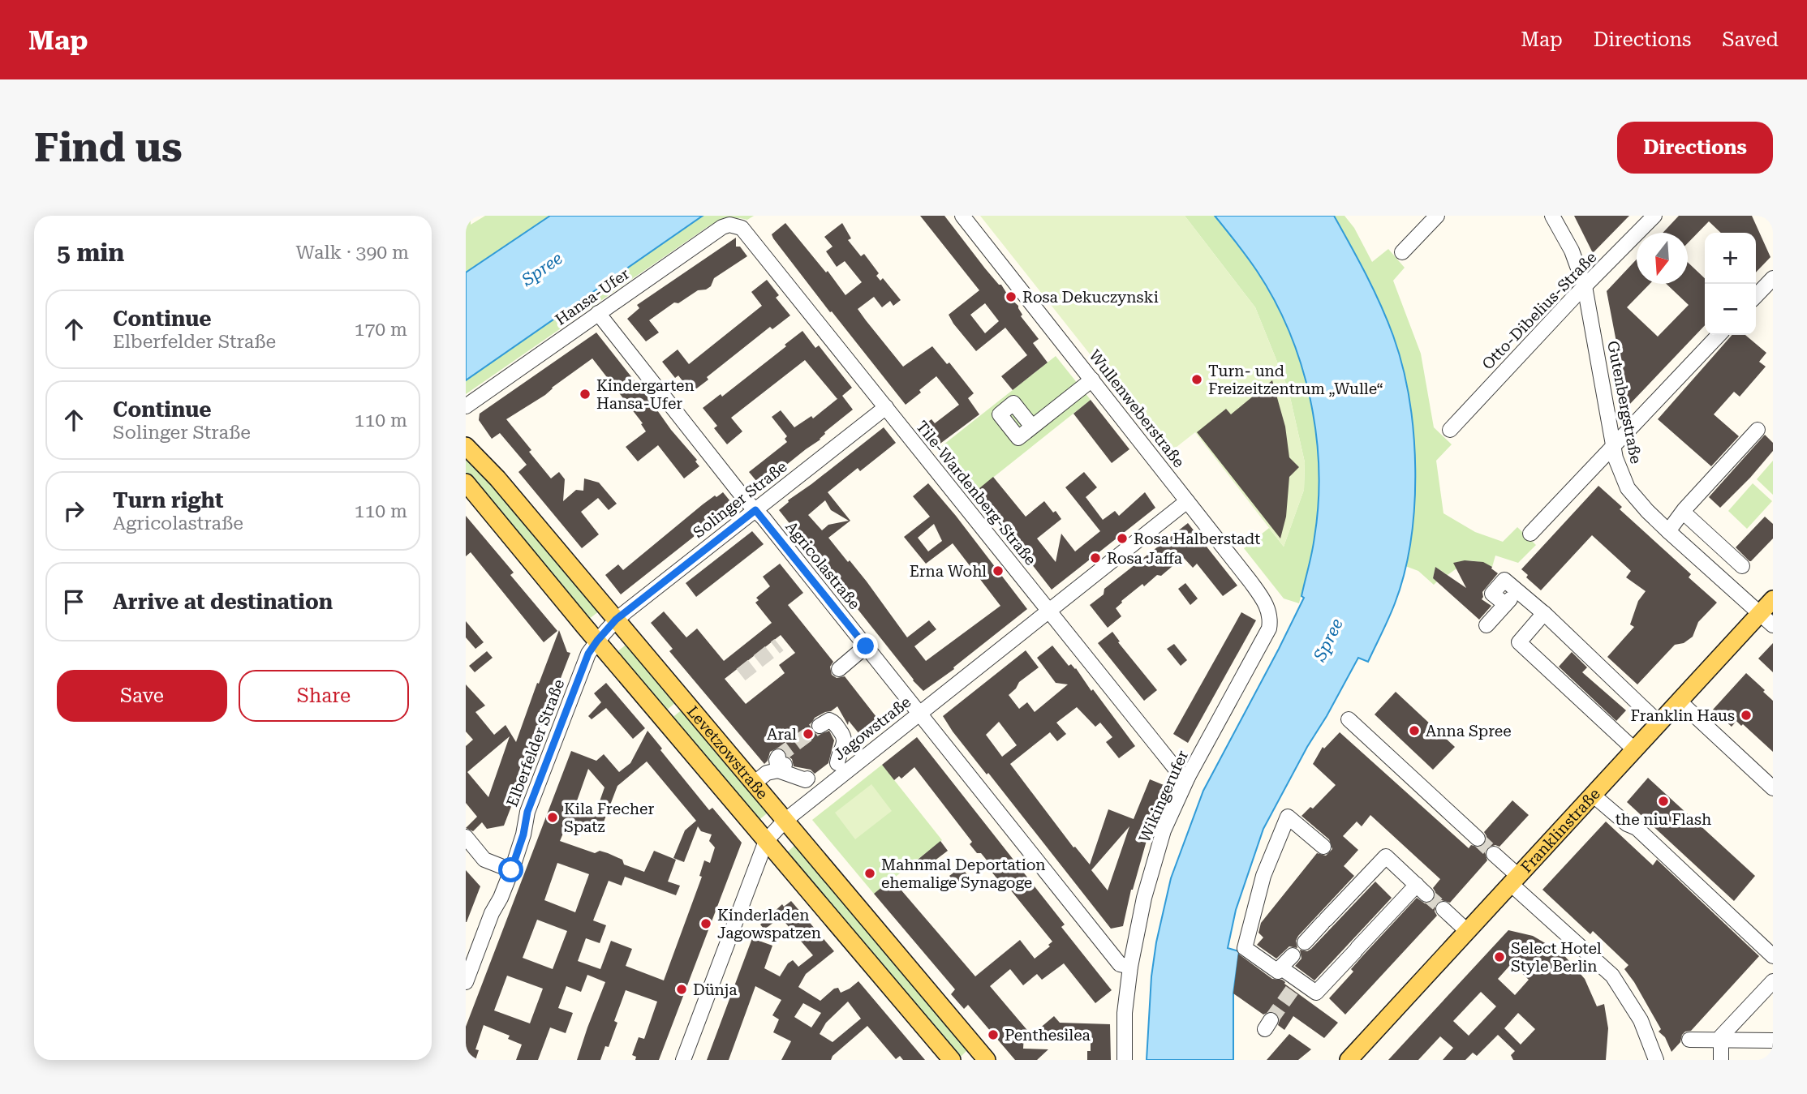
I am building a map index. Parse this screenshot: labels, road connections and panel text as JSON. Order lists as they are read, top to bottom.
{
  "streets": {
    "main road": ["Levetzowstraße", "Franklinstraße"],
    "street": [
      "Hansa-Ufer",
      "Otto-Dibelius-Straße",
      "Gutenbergstraße",
      "Wullenweberstraße",
      "Tile-Wardenberg-Straße",
      "Solinger Straße",
      "Agricolastraße",
      "Jagowstraße",
      "Elberfelder Straße",
      "Wikingerufer"
    ]
  },
  "crossings": [
    ["Hansa-Ufer", "Tile-Wardenberg-Straße"],
    ["Hansa-Ufer", "Agricolastraße"],
    ["Otto-Dibelius-Straße", "Gutenbergstraße"],
    ["Gutenbergstraße", "Franklinstraße"],
    ["Wullenweberstraße", "Jagowstraße"],
    ["Wullenweberstraße", "Wikingerufer"],
    ["Tile-Wardenberg-Straße", "Solinger Straße"],
    ["Tile-Wardenberg-Straße", "Jagowstraße"],
    ["Tile-Wardenberg-Straße", "Wikingerufer"],
    ["Solinger Straße", "Agricolastraße"],
    ["Solinger Straße", "Elberfelder Straße"],
    ["Solinger Straße", "Levetzowstraße"],
    ["Agricolastraße", "Jagowstraße"],
    ["Agricolastraße", "Wikingerufer"],
    ["Jagowstraße", "Levetzowstraße"],
    ["Elberfelder Straße", "Levetzowstraße"]
  ],
  "water": ["Spree"],
  "places": [
    "Rosa Dekuczynski",
    "Turn- und Freizeitzentrum „Wulle“",
    "Kindergarten Hansa-Ufer",
    "Rosa Halberstadt",
    "Rosa Jaffa",
    "Erna Wohl",
    "Franklin Haus",
    "Anna Spree",
    "Aral",
    "the niu Flash",
    "Kila Frecher Spatz",
    "Mahnmal Deportation ehemalige Synagoge",
    "Kinderladen Jagowspatzen",
    "Select Hotel Style Berlin",
    "Dünja",
    "Penthesilea"
  ],
  "north": "bottom",
  "page": {
    "header": "Map",
    "nav": ["Map", "Directions", "Saved"],
    "buttons": [
      "Directions",
      ["Save", "Share"]
    ],
    "title": "Find us",
    "heading": ["5 min", "Walk · 390 m"],
    "map_buttons": ["+", "−"],
    "list": [
      ["Continue", "Elberfelder Straße", "170 m"],
      ["Continue", "Solinger Straße", "110 m"],
      ["Turn right", "Agricolastraße", "110 m"],
      "Arrive at destination"
    ]
  }
}
